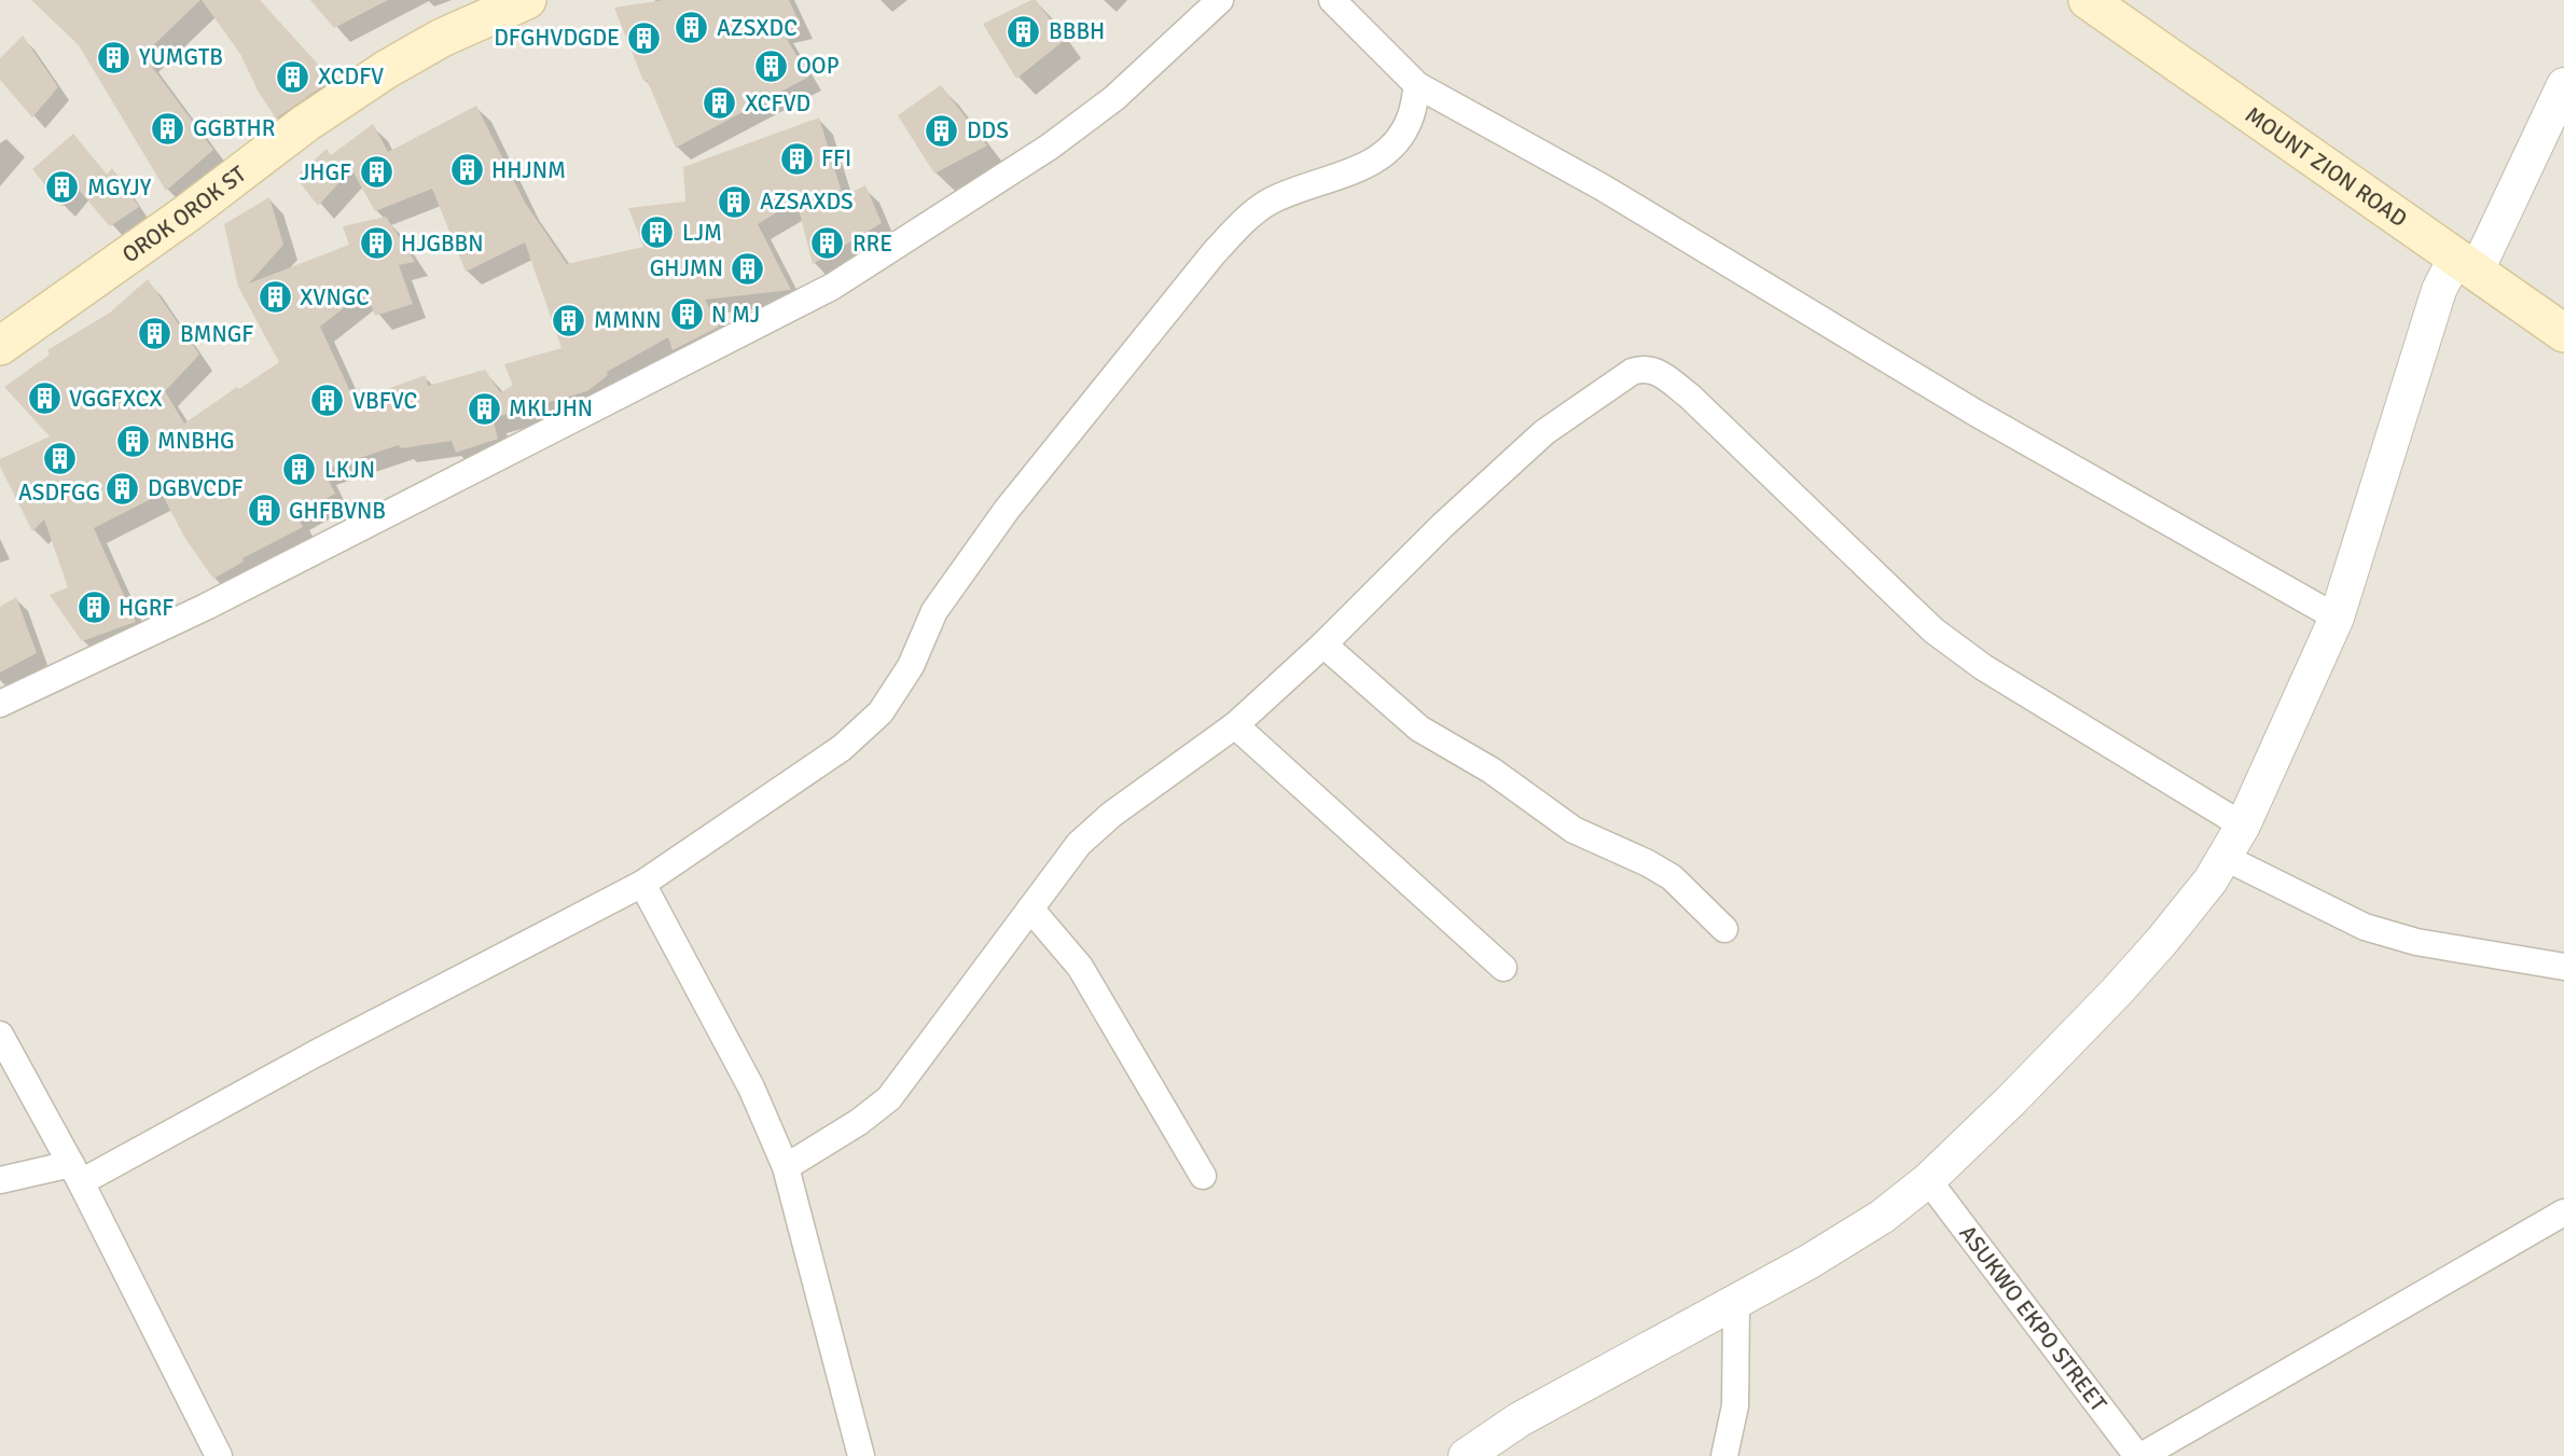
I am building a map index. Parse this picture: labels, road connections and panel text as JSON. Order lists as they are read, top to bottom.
{
  "streets": {
    "main road": ["MOUNT ZION ROAD", "OROK OROK ST"],
    "street": ["ASUKWO EKPO STREET"]
  },
  "places": {
    "building": [
      "AZSXDC",
      "BBBH",
      "DFGHVDGDE",
      "YUMGTB",
      "OOP",
      "XCDFV",
      "XCFVD",
      "GGBTHR",
      "DDS",
      "FFI",
      "HHJNM",
      "JHGF",
      "MGYJY",
      "AZSAXDS",
      "LJM",
      "HJGBBN",
      "RRE",
      "GHJMN",
      "XVNGC",
      "N MJ",
      "MMNN",
      "BMNGF",
      "VGGFXCX",
      "VBFVC",
      "MKLJHN",
      "MNBHG",
      "ASDFGG",
      "LKJN",
      "DGBVCDF",
      "GHFBVNB",
      "HGRF"
    ]
  }
}
